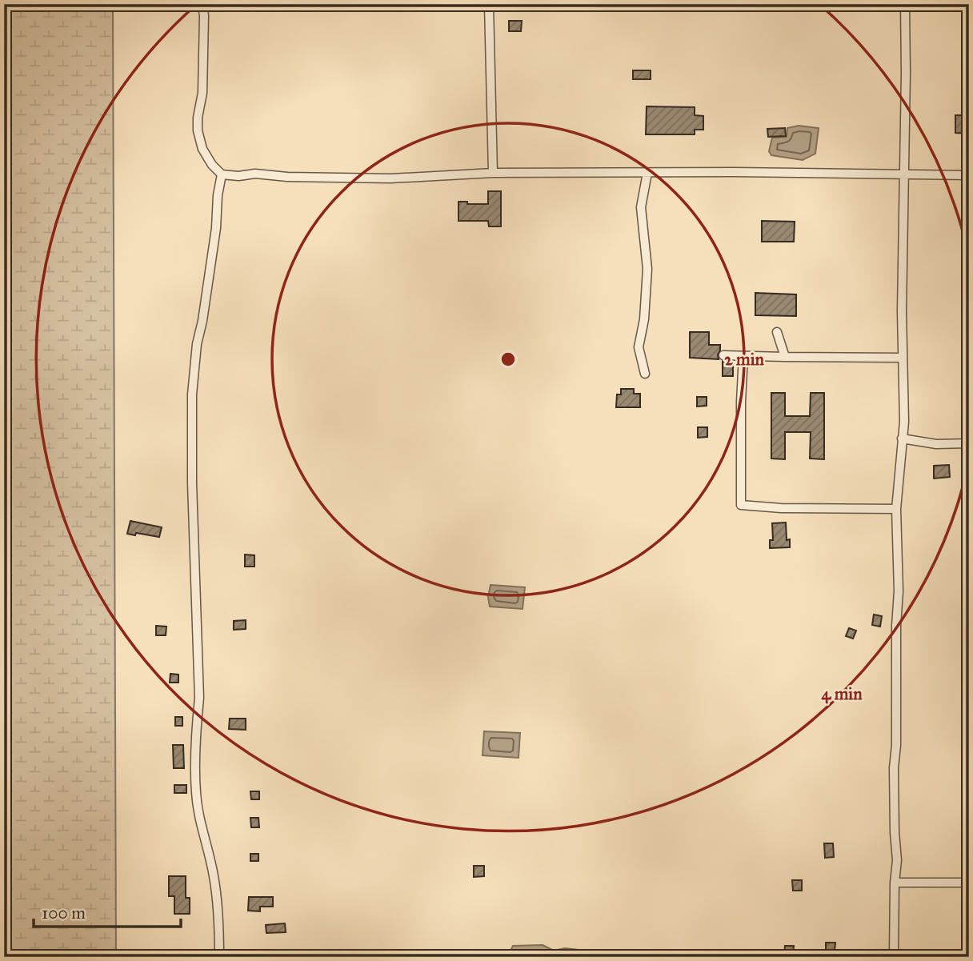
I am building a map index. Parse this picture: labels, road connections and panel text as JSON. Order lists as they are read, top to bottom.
{
  "scale_bar": "100 m",
  "rings": ["2 min", "4 min"]
}
